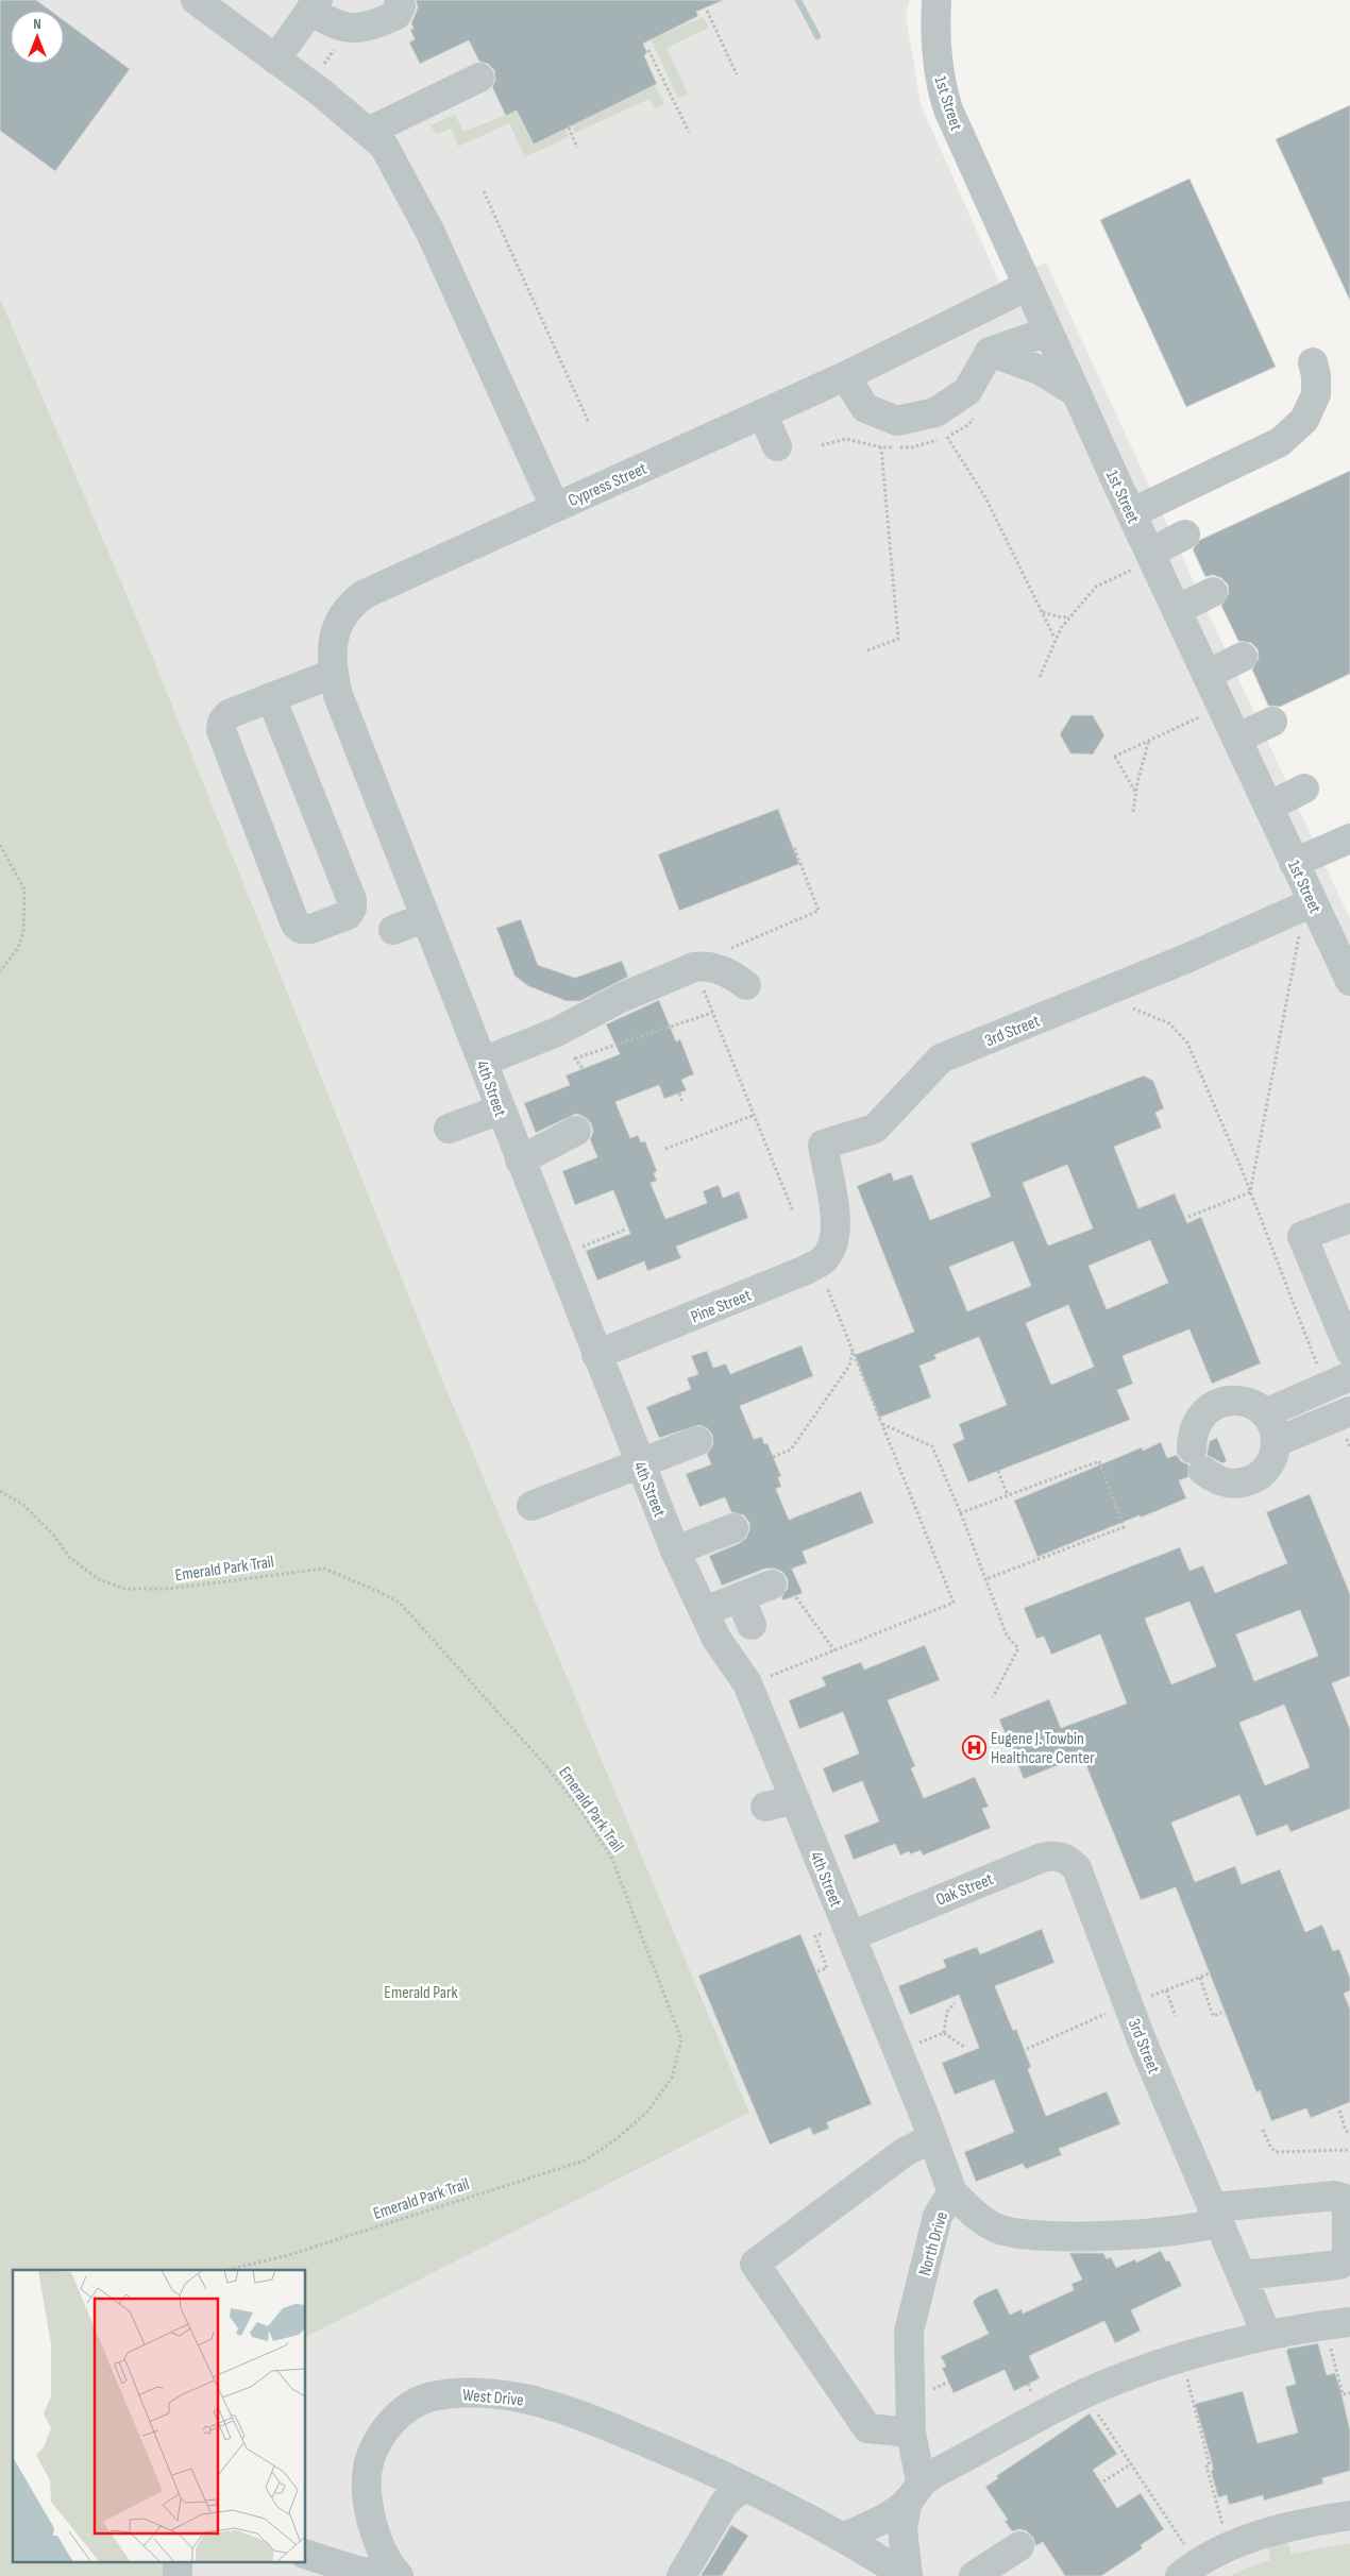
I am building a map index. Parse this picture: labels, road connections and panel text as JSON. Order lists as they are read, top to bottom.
{
  "streets": {
    "street": [
      "1st Street",
      "Cypress Street",
      "3rd Street",
      "4th Street",
      "Pine Street",
      "Oak Street",
      "North Drive",
      "West Drive"
    ],
    "path": ["Emerald Park Trail"]
  },
  "crossings": [
    ["1st Street", "Cypress Street"],
    ["1st Street", "3rd Street"],
    ["Cypress Street", "4th Street"],
    ["3rd Street", "Pine Street"],
    ["3rd Street", "Oak Street"],
    ["3rd Street", "North Drive"],
    ["4th Street", "Pine Street"],
    ["4th Street", "Oak Street"],
    ["4th Street", "North Drive"]
  ],
  "parks": ["Emerald Park"],
  "places": {
    "hospital": ["Eugene J. Towbin Healthcare Center"]
  },
  "north": "top"
}
